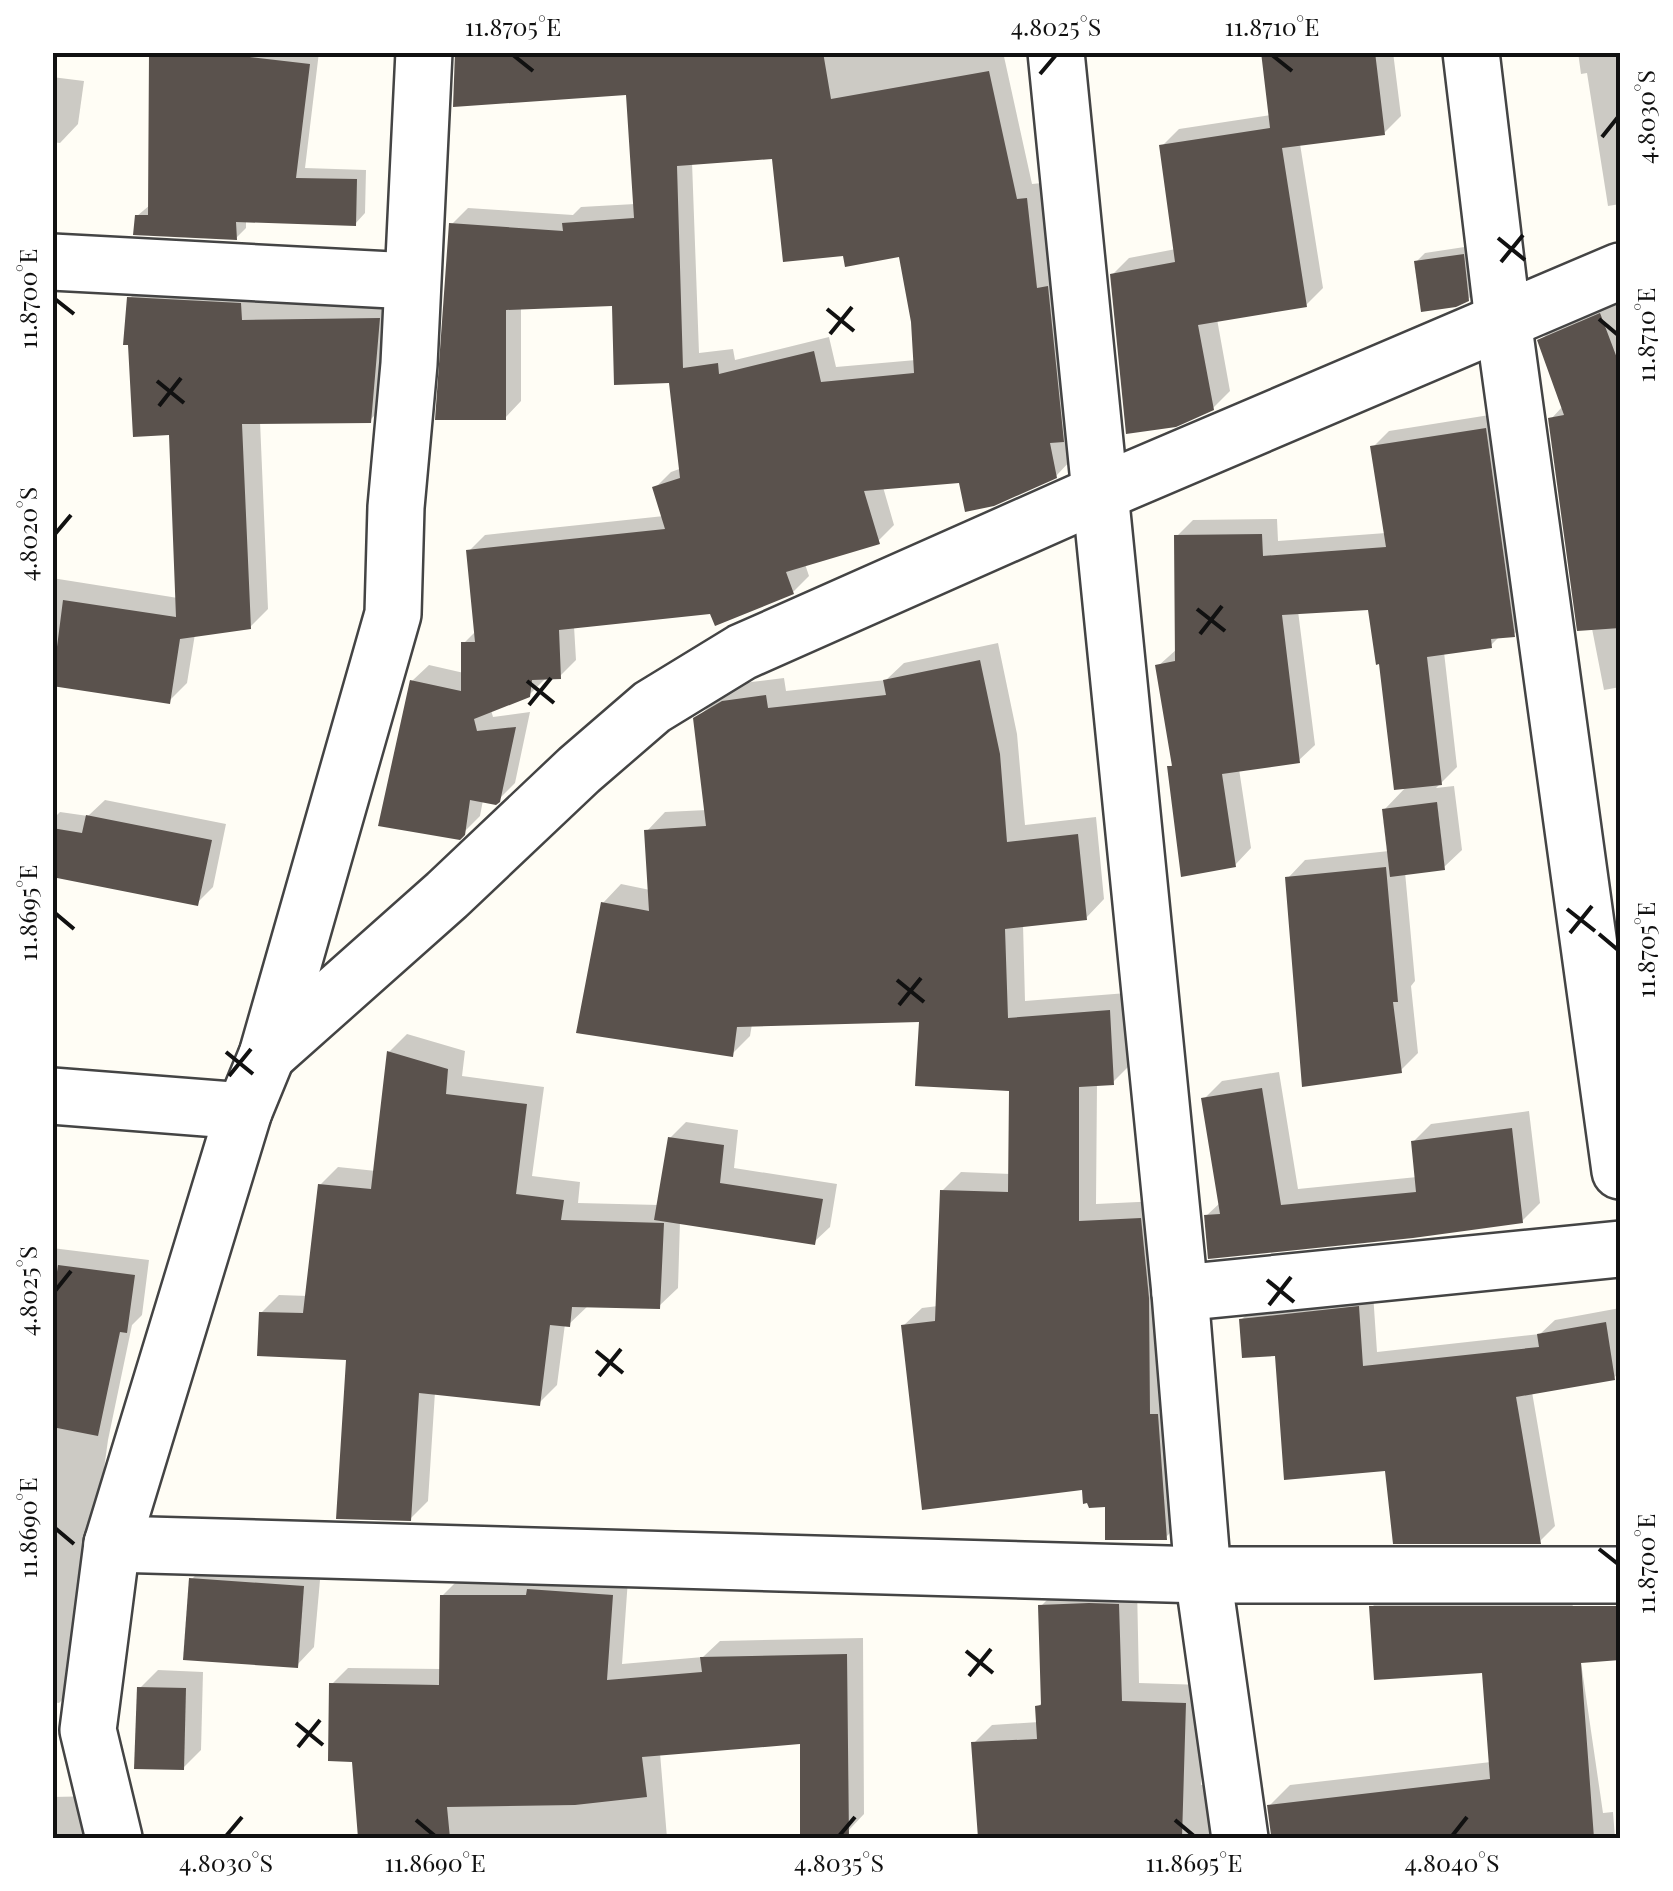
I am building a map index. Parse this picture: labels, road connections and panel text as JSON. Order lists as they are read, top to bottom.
{
  "coordinates": [
    "11.8705°E",
    "4.8025°S",
    "11.8710°E",
    "4.8030°S",
    "11.8700°E",
    "4.8020°S",
    "11.8695°E",
    "11.8690°E",
    "4.8035°S",
    "4.8040°S"
  ]
}
